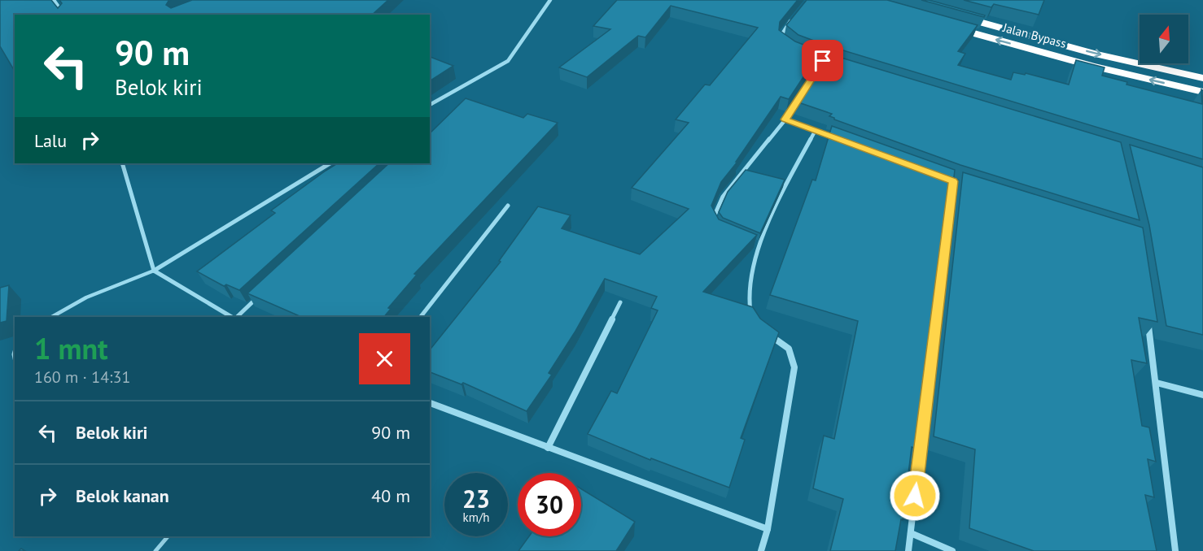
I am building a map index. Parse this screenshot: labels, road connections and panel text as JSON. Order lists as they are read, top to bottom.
{
  "streets": {
    "highway": ["Jalan Bypass"]
  },
  "north": "top",
  "page": {
    "turn": ["90 m", "Belok kiri"],
    "then": "Lalu",
    "heading": ["1 mnt", "160 m · 14:31"],
    "list": [
      {
        "name": "Belok kiri",
        "value": "90 m"
      },
      {
        "name": "Belok kanan",
        "value": "40 m"
      }
    ],
    "speed": "23 km/h",
    "limit": "30"
  }
}
